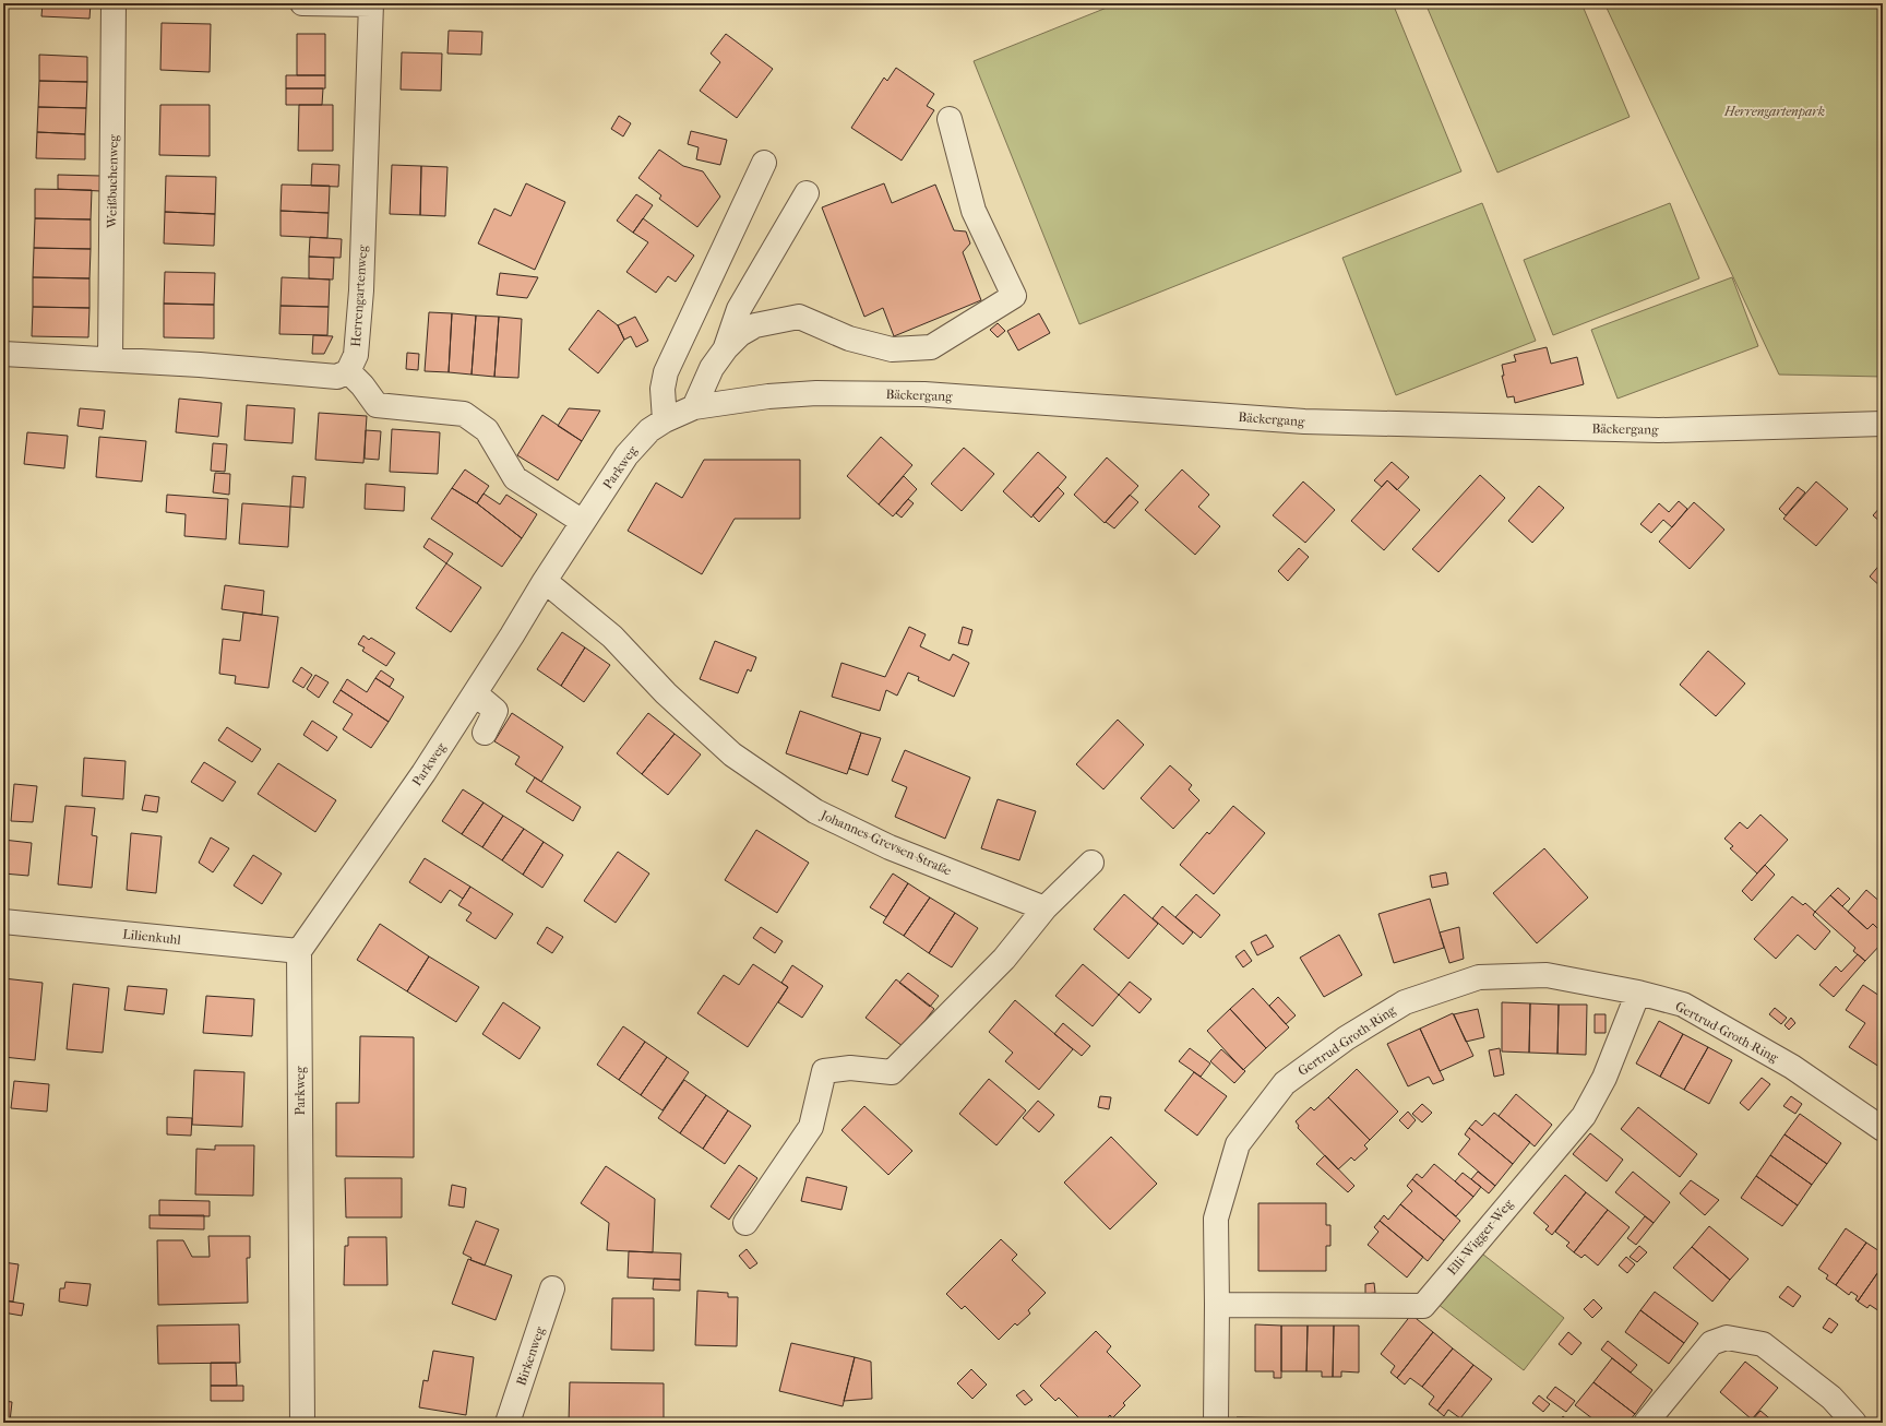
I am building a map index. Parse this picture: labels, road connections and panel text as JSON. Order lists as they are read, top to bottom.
{
  "streets": {
    "street": [
      "Weißbuchenweg",
      "Herrengartenweg",
      "Bäckergang",
      "Parkweg",
      "Johannes-Grevsen-Straße",
      "Lilienkuhl",
      "Gertrud-Groth-Ring",
      "Elli-Wigger-Weg",
      "Birkenweg"
    ]
  },
  "crossings": [
    ["Bäckergang", "Parkweg"],
    ["Parkweg", "Johannes-Grevsen-Straße"],
    ["Parkweg", "Lilienkuhl"],
    ["Gertrud-Groth-Ring", "Elli-Wigger-Weg"]
  ],
  "parks": ["Herrengartenpark"]
}
